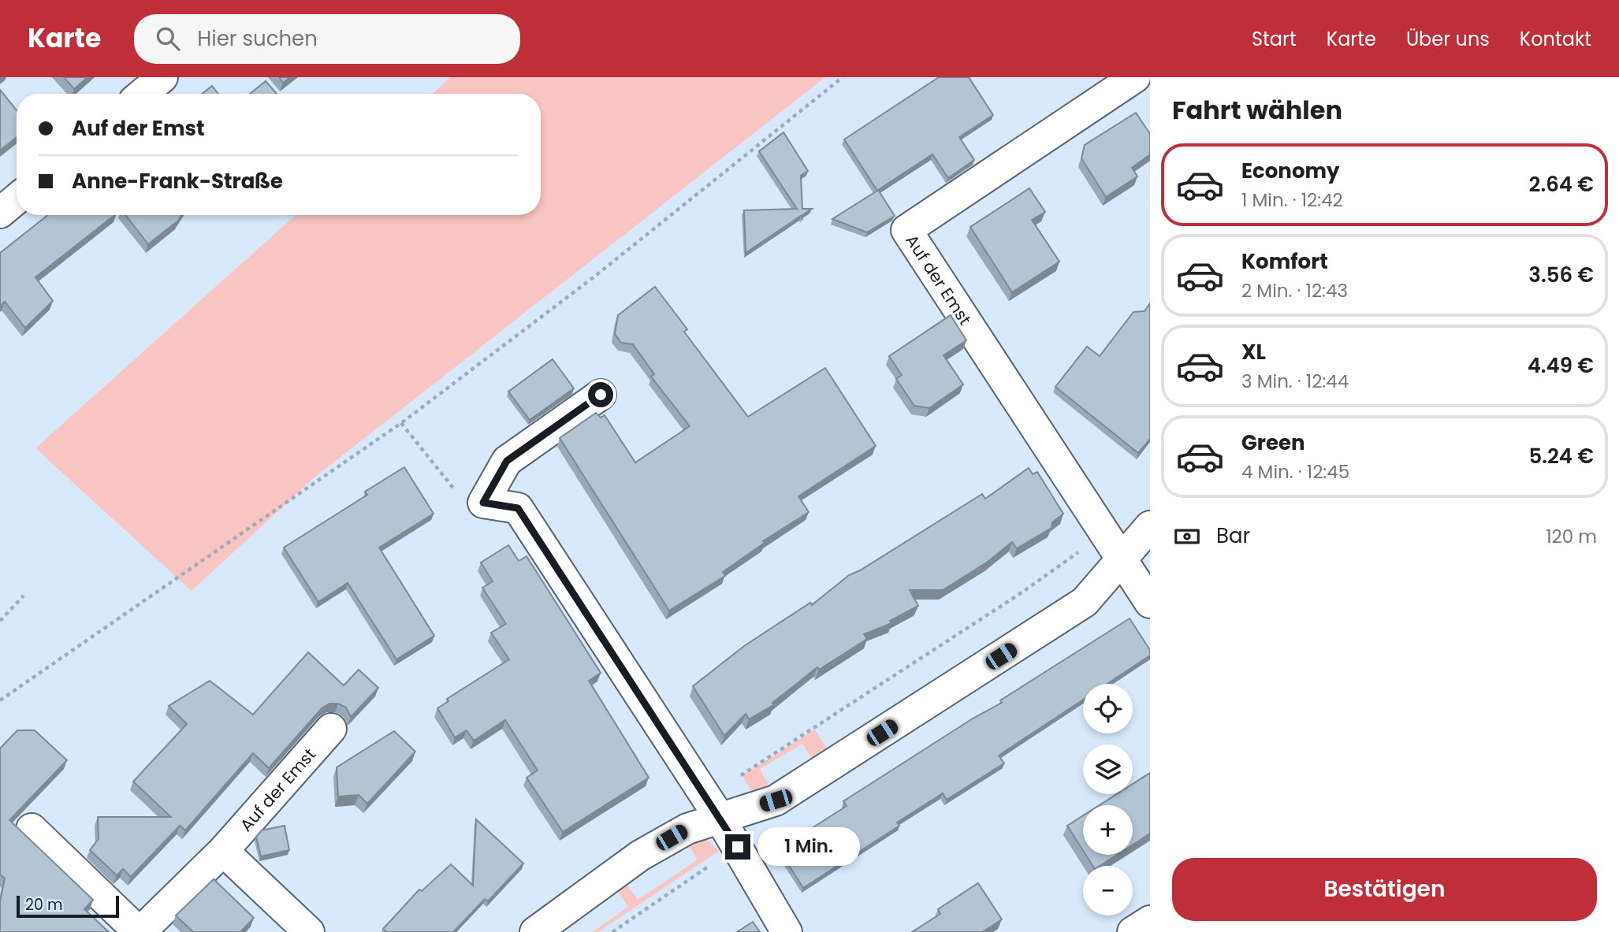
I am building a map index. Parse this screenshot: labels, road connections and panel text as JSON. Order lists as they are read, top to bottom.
{
  "streets": {
    "street": ["Auf der Emst"]
  },
  "scale_bar": "20 m",
  "page": {
    "header": "Karte",
    "search": "Hier suchen",
    "nav": [
      "Start",
      "Karte",
      "Über uns",
      "Kontakt"
    ],
    "heading": "Fahrt wählen",
    "banner": ["Auf der Emst", "Anne-Frank-Straße"],
    "list": [
      {
        "name": "Economy",
        "note": "1 Min. · 12:42",
        "value": "2.64 €"
      },
      {
        "name": "Komfort",
        "note": "2 Min. · 12:43",
        "value": "3.56 €"
      },
      {
        "name": "XL",
        "note": "3 Min. · 12:44",
        "value": "4.49 €"
      },
      {
        "name": "Green",
        "note": "4 Min. · 12:45",
        "value": "5.24 €"
      }
    ],
    "pay": ["Bar", "120 m"],
    "map_buttons": ["+", "−"],
    "bubble": "1 Min.",
    "buttons": "Bestätigen",
    "scale": "20 m"
  }
}
